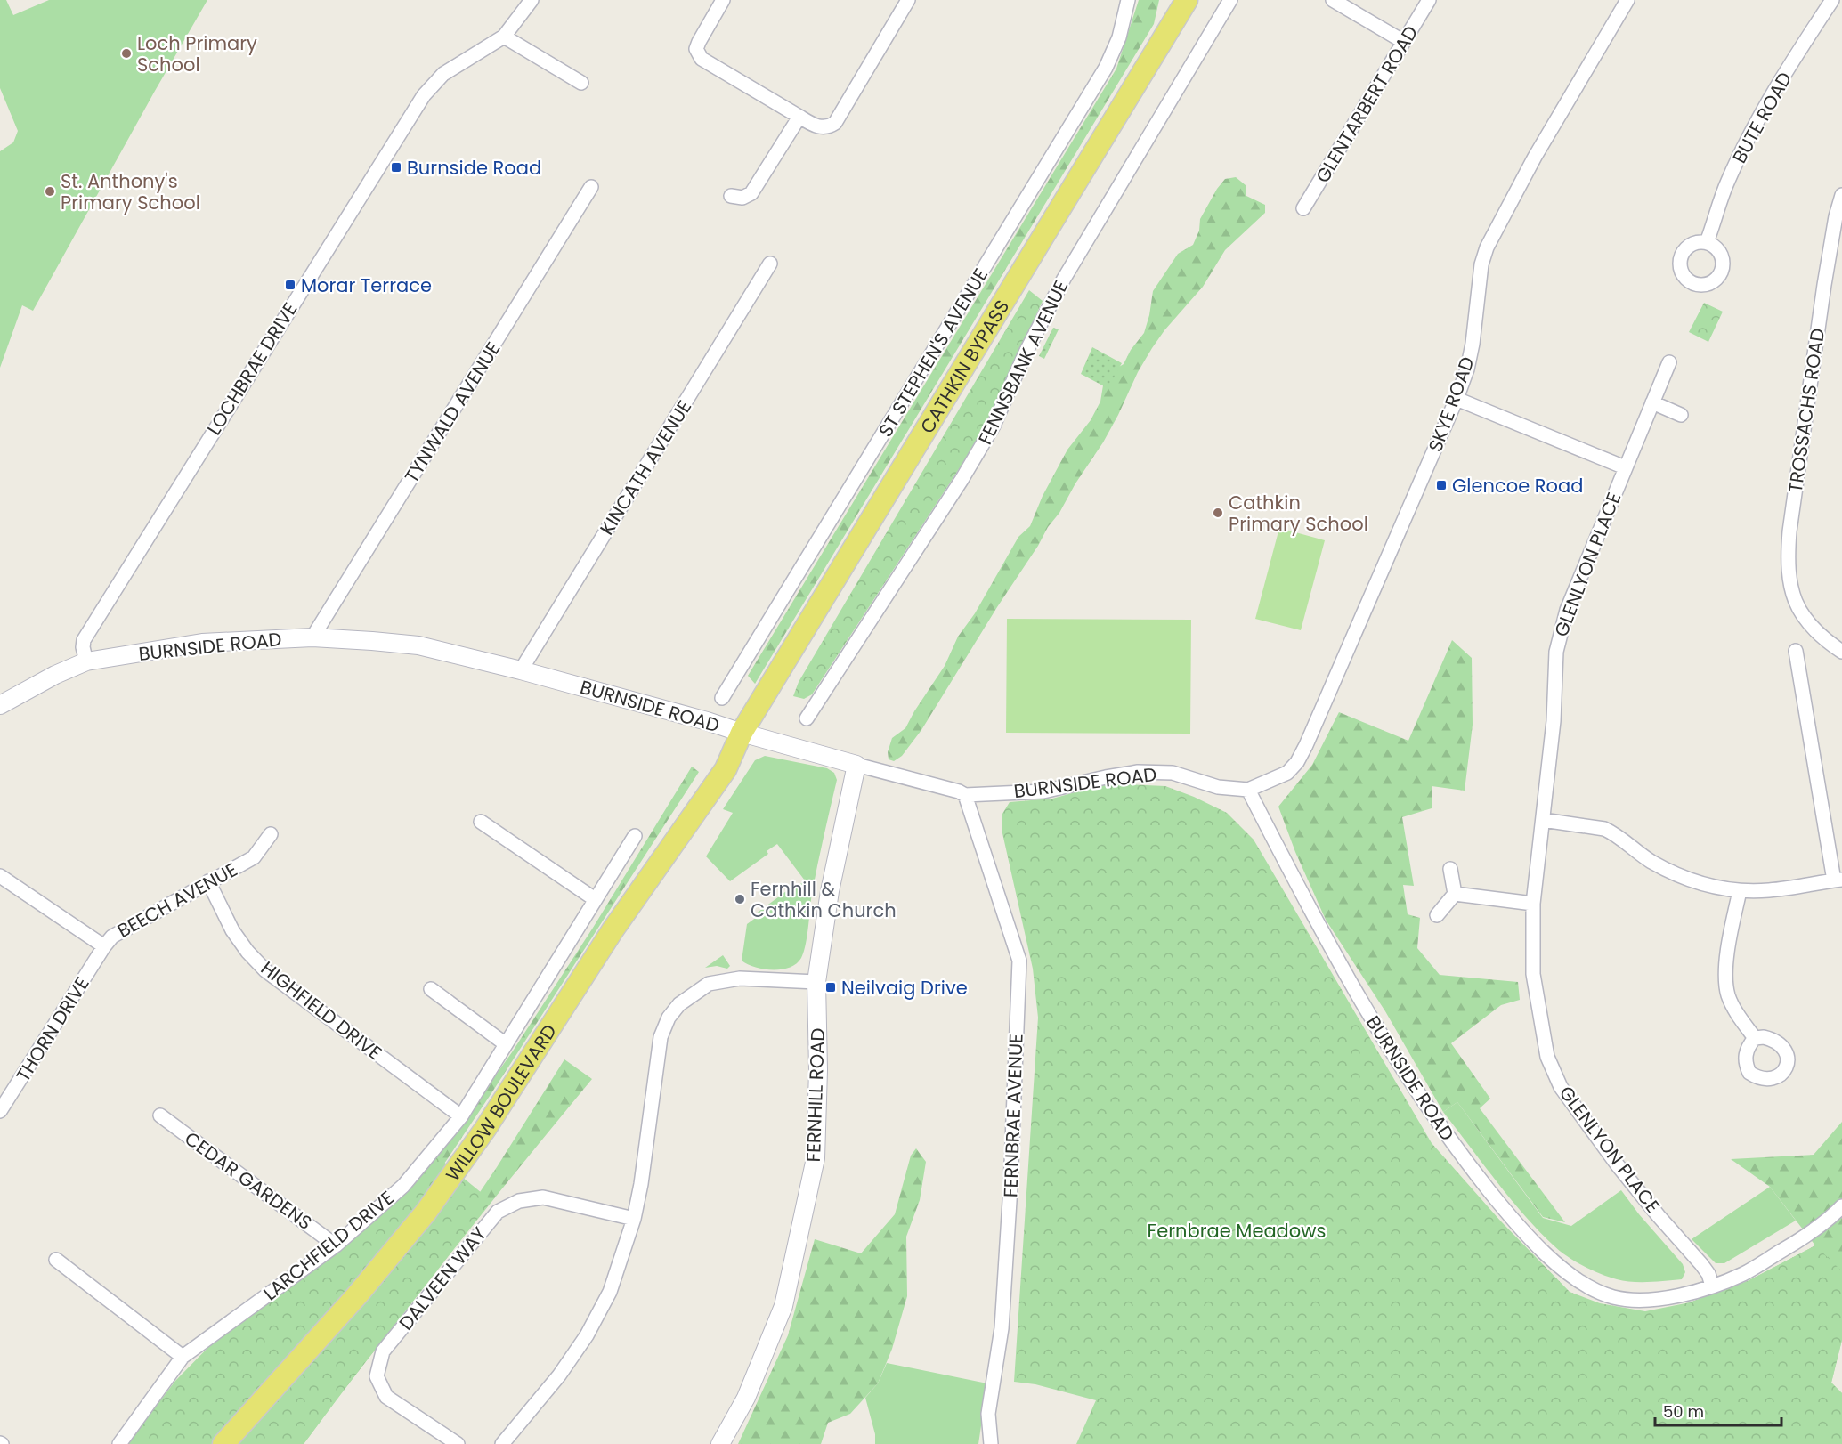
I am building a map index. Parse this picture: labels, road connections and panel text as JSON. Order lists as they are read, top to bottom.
{
  "streets": {
    "main road": ["CATHKIN BYPASS", "WILLOW BOULEVARD"],
    "street": [
      "GLENTARBERT ROAD",
      "BUTE ROAD",
      "ST STEPHEN'S AVENUE",
      "FENNSBANK AVENUE",
      "LOCHBRAE DRIVE",
      "SKYE ROAD",
      "TROSSACHS ROAD",
      "TYNWALD AVENUE",
      "KINCATH AVENUE",
      "GLENLYON PLACE",
      "BURNSIDE ROAD",
      "BEECH AVENUE",
      "HIGHFIELD DRIVE",
      "THORN DRIVE",
      "FERNHILL ROAD",
      "FERNBRAE AVENUE",
      "CEDAR GARDENS",
      "LARCHFIELD DRIVE",
      "DALVEEN WAY"
    ]
  },
  "crossings": [
    ["CATHKIN BYPASS", "BURNSIDE ROAD"],
    ["CATHKIN BYPASS", "WILLOW BOULEVARD"],
    ["LOCHBRAE DRIVE", "BURNSIDE ROAD"],
    ["SKYE ROAD", "BURNSIDE ROAD"],
    ["TYNWALD AVENUE", "BURNSIDE ROAD"],
    ["KINCATH AVENUE", "BURNSIDE ROAD"],
    ["GLENLYON PLACE", "BURNSIDE ROAD"],
    ["BURNSIDE ROAD", "FERNHILL ROAD"],
    ["BURNSIDE ROAD", "WILLOW BOULEVARD"],
    ["BURNSIDE ROAD", "FERNBRAE AVENUE"],
    ["BEECH AVENUE", "HIGHFIELD DRIVE"],
    ["BEECH AVENUE", "THORN DRIVE"],
    ["HIGHFIELD DRIVE", "LARCHFIELD DRIVE"],
    ["CEDAR GARDENS", "LARCHFIELD DRIVE"]
  ],
  "parks": ["Fernbrae Meadows"],
  "places": {
    "other": [
      "Loch Primary School",
      "St. Anthony's Primary School",
      "Cathkin Primary School",
      "Fernhill & Cathkin Church"
    ],
    "transit": [
      "Burnside Road",
      "Morar Terrace",
      "Glencoe Road",
      "Neilvaig Drive"
    ]
  },
  "scale_bar": "50 m"
}
